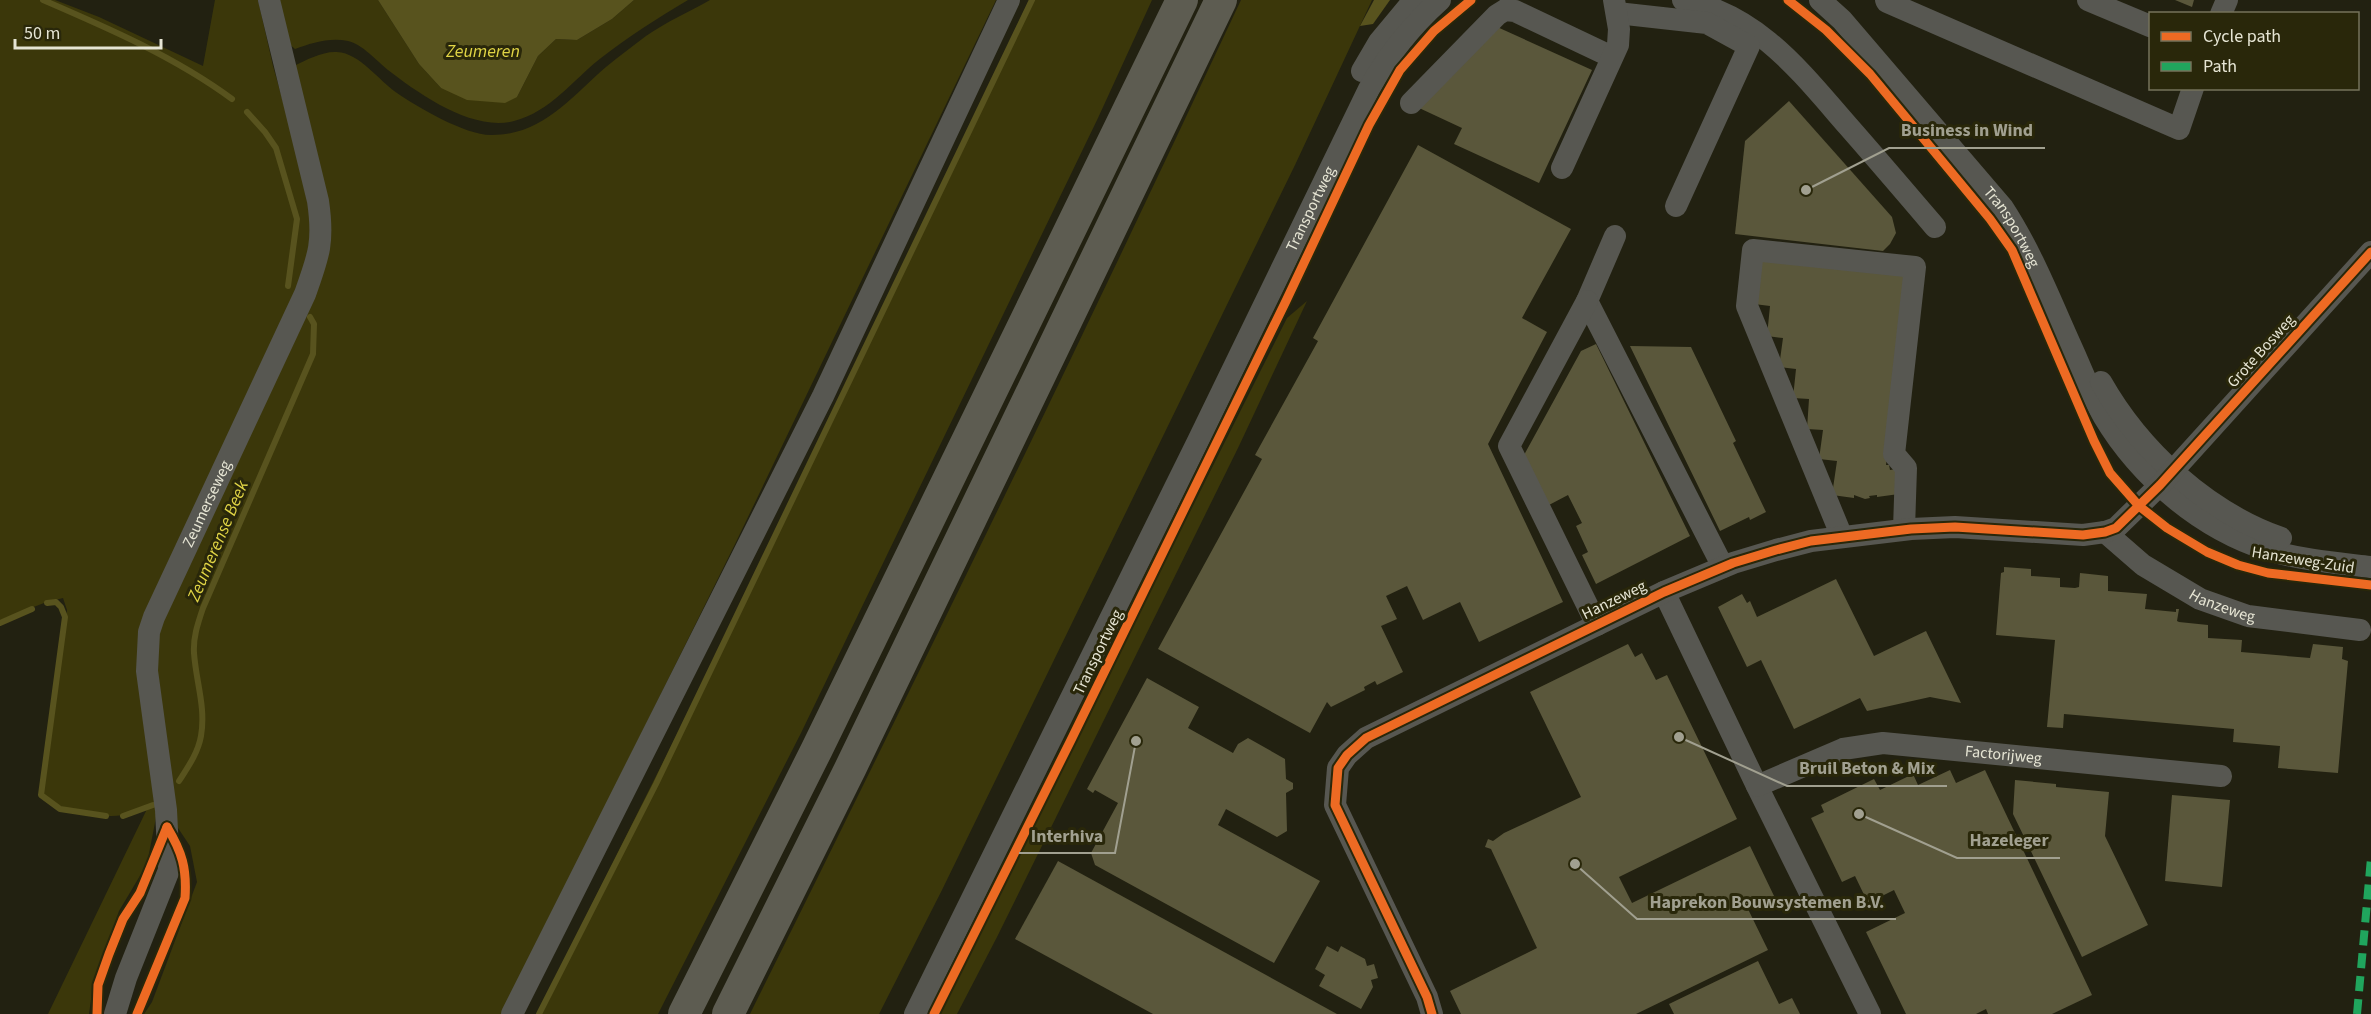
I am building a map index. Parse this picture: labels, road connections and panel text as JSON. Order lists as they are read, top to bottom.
{
  "streets": {
    "street": [
      "Transportweg",
      "Grote Bosweg",
      "Zeumerseweg",
      "Hanzeweg-Zuid",
      "Hanzeweg",
      "Factorijweg"
    ]
  },
  "crossings": [
    ["Transportweg", "Grote Bosweg"],
    ["Transportweg", "Hanzeweg-Zuid"],
    ["Grote Bosweg", "Hanzeweg-Zuid"],
    ["Hanzeweg", "Factorijweg"]
  ],
  "water": ["Zeumeren", "Zeumerense Beek"],
  "places": [
    "Business in Wind",
    "Bruil Beton & Mix",
    "Interhiva",
    "Hazeleger",
    "Haprekon Bouwsystemen B.V."
  ],
  "legend": ["Cycle path", "Path"],
  "scale_bar": "50 m"
}
